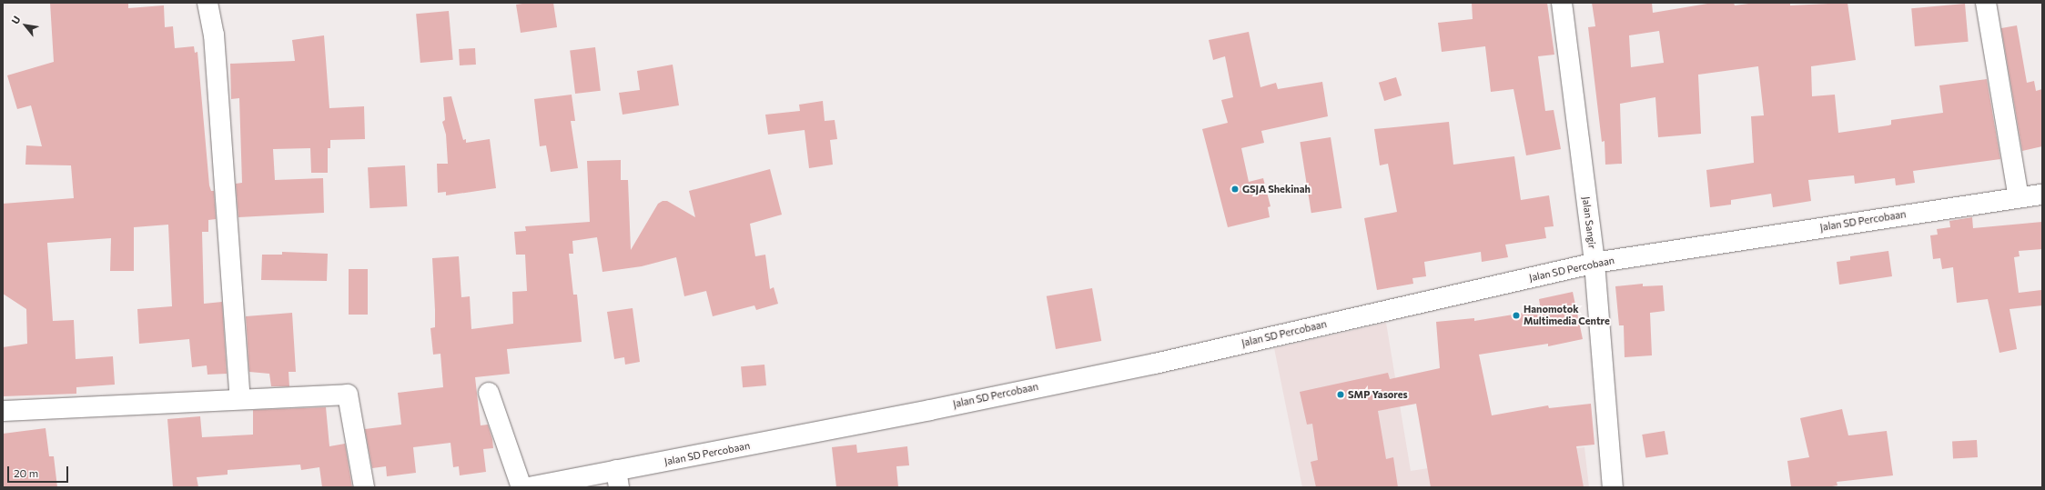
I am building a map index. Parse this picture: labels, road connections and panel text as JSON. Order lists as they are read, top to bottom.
{
  "streets": {
    "street": ["Jalan SD Percobaan", "Jalan Sangir"]
  },
  "crossings": [
    ["Jalan SD Percobaan", "Jalan Sangir"]
  ],
  "places": ["GSJA Shekinah", "Hanomotok Multimedia Centre", "SMP Yasores"],
  "scale_bar": "20 m",
  "north": "top left"
}
